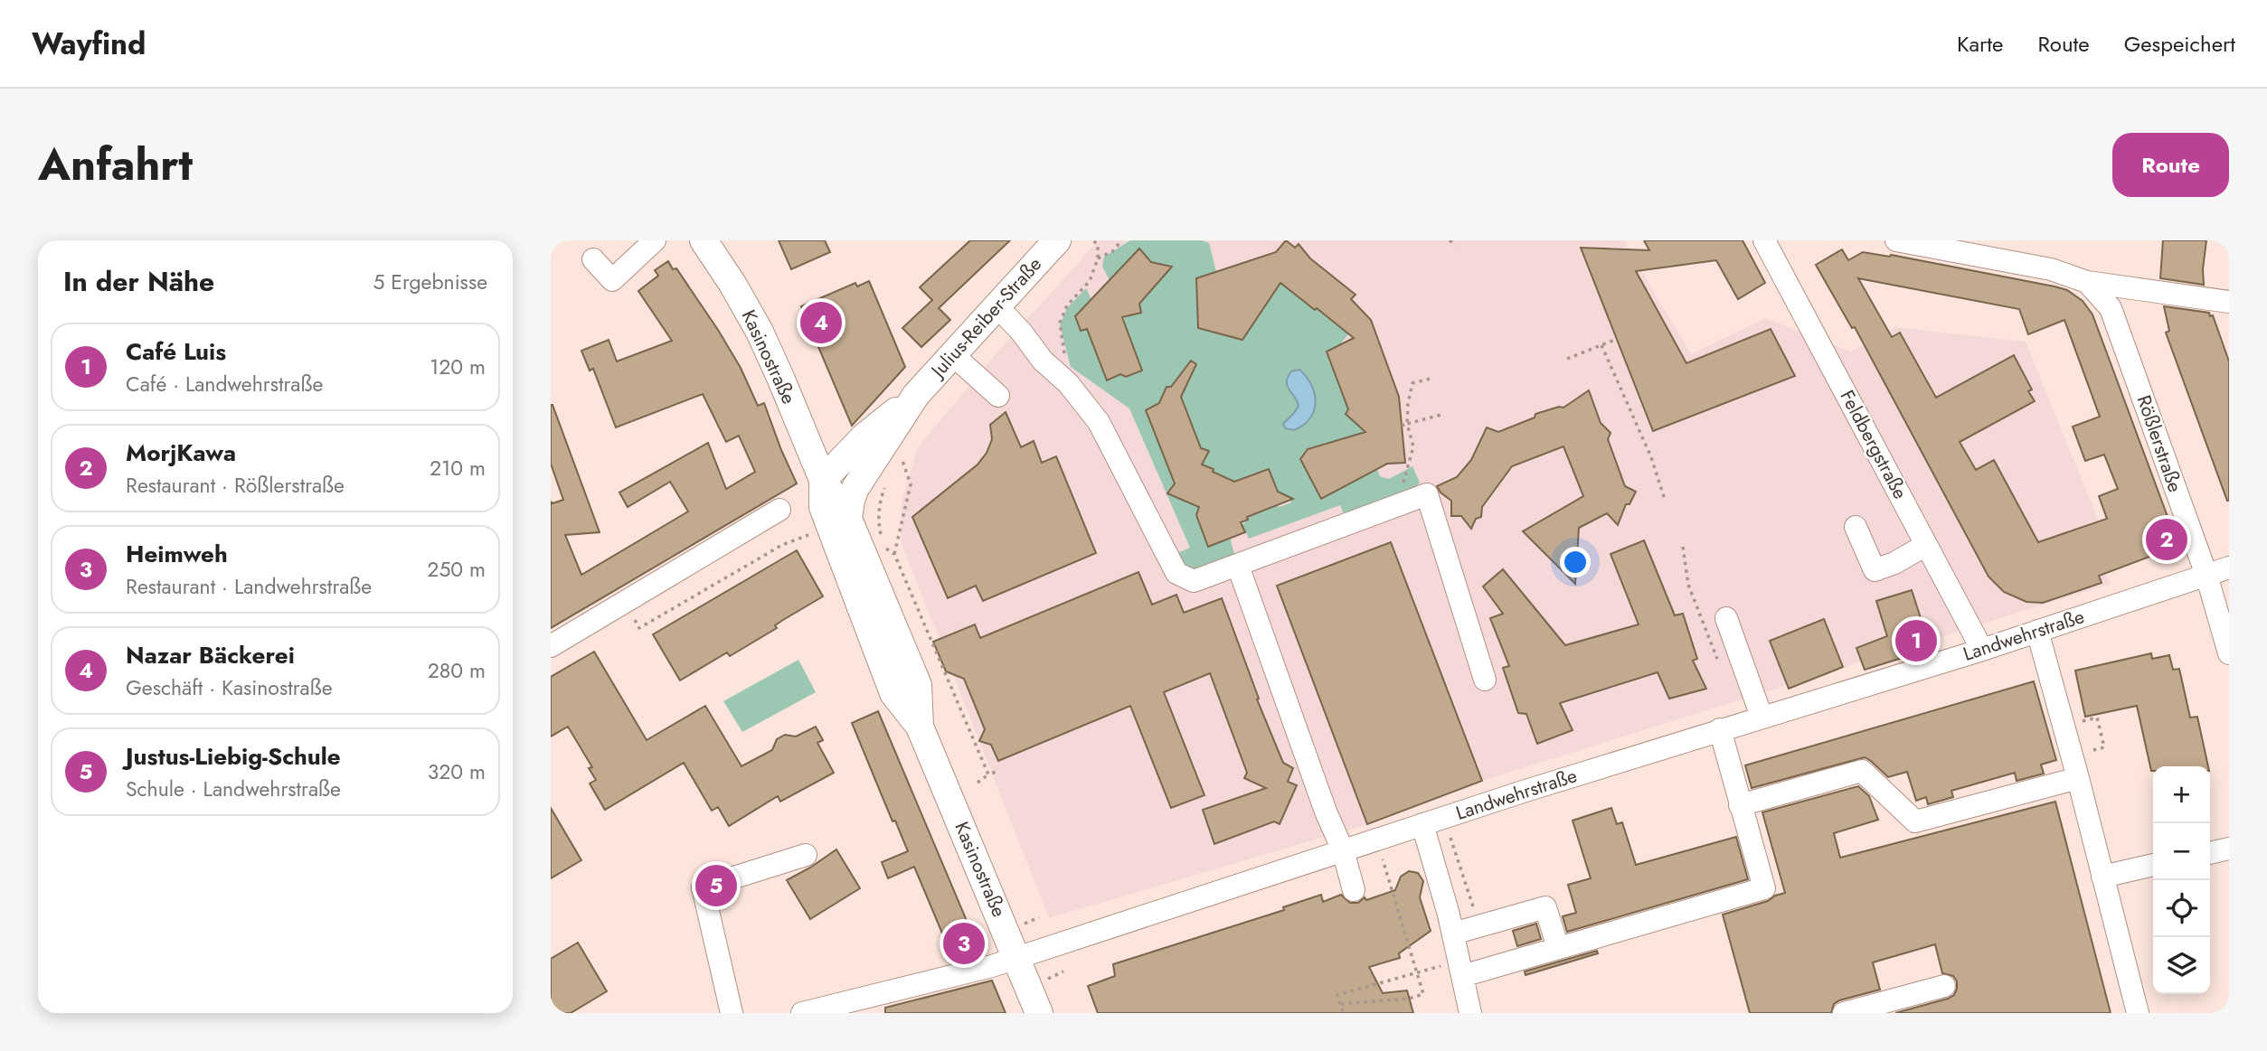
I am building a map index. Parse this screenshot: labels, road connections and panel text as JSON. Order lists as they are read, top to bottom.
{
  "streets": {
    "main road": ["Julius-Reiber-Straße", "Kasinostraße"],
    "street": ["Rößlerstraße", "Feldbergstraße", "Landwehrstraße"]
  },
  "crossings": [
    ["Julius-Reiber-Straße", "Kasinostraße"],
    ["Kasinostraße", "Landwehrstraße"],
    ["Rößlerstraße", "Landwehrstraße"],
    ["Feldbergstraße", "Landwehrstraße"]
  ],
  "page": {
    "header": "Wayfind",
    "nav": ["Karte", "Route", "Gespeichert"],
    "title": "Anfahrt",
    "buttons": "Route",
    "heading": ["In der Nähe", "5 Ergebnisse"],
    "pins": [
      "4",
      "2",
      "1",
      "5",
      "3"
    ],
    "list": [
      {
        "mark": "1",
        "name": "Café Luis",
        "note": "Café · Landwehrstraße",
        "value": "120 m"
      },
      {
        "mark": "2",
        "name": "MorjKawa",
        "note": "Restaurant · Rößlerstraße",
        "value": "210 m"
      },
      {
        "mark": "3",
        "name": "Heimweh",
        "note": "Restaurant · Landwehrstraße",
        "value": "250 m"
      },
      {
        "mark": "4",
        "name": "Nazar Bäckerei",
        "note": "Geschäft · Kasinostraße",
        "value": "280 m"
      },
      {
        "mark": "5",
        "name": "Justus-Liebig-Schule",
        "note": "Schule · Landwehrstraße",
        "value": "320 m"
      }
    ],
    "map_buttons": ["+", "−"]
  }
}
